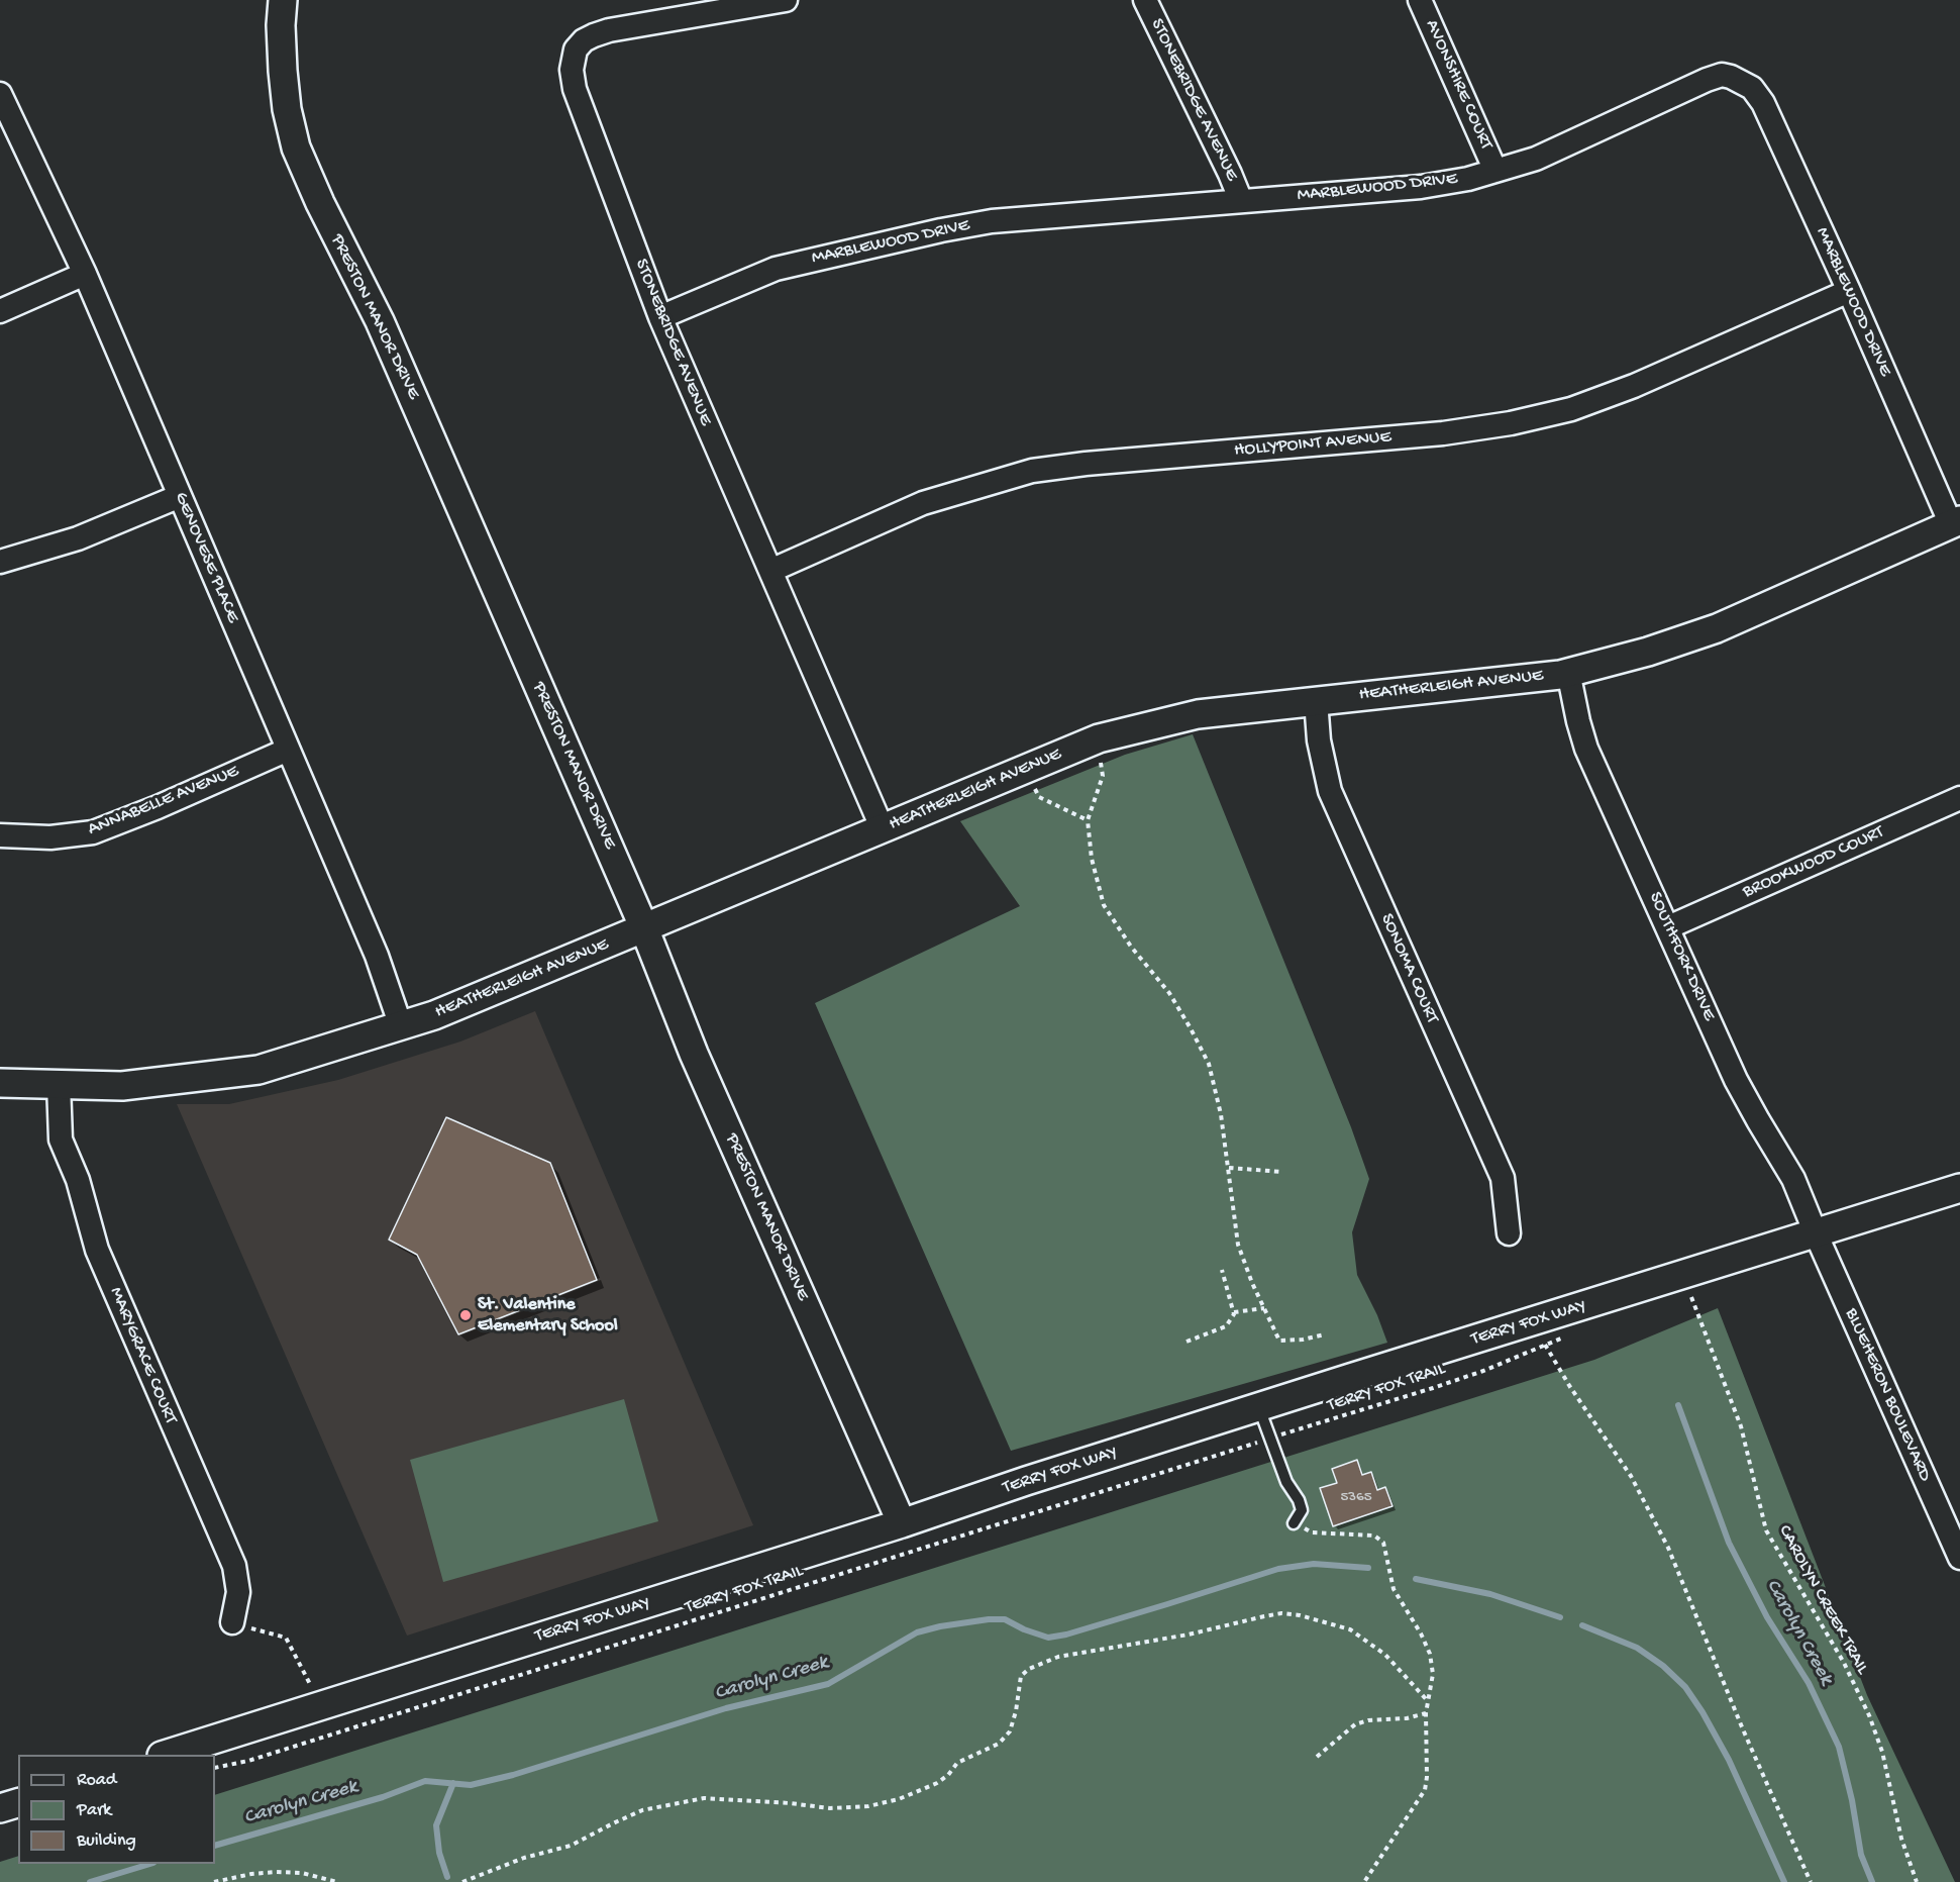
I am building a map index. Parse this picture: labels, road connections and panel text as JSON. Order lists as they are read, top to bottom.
{
  "streets": {
    "street": [
      "AVONSHIRE COURT",
      "STONEBRIDGE AVENUE",
      "MARBLEWOOD DRIVE",
      "PRESTON MANOR DRIVE",
      "HOLLYPOINT AVENUE",
      "GENOVESE PLACE",
      "HEATHERLEIGH AVENUE",
      "ANNABELLE AVENUE",
      "BROOKWOOD COURT",
      "SOUTHFORK DRIVE",
      "SONOMA COURT",
      "TERRY FOX WAY",
      "MARYGRACE COURT",
      "BLUEHERON BOULEVARD"
    ],
    "path": ["TERRY FOX TRAIL", "CAROLYN CREEK TRAIL"]
  },
  "crossings": [
    ["AVONSHIRE COURT", "MARBLEWOOD DRIVE"],
    ["STONEBRIDGE AVENUE", "MARBLEWOOD DRIVE"],
    ["STONEBRIDGE AVENUE", "HOLLYPOINT AVENUE"],
    ["STONEBRIDGE AVENUE", "HEATHERLEIGH AVENUE"],
    ["MARBLEWOOD DRIVE", "HOLLYPOINT AVENUE"],
    ["MARBLEWOOD DRIVE", "HEATHERLEIGH AVENUE"],
    ["PRESTON MANOR DRIVE", "HEATHERLEIGH AVENUE"],
    ["PRESTON MANOR DRIVE", "TERRY FOX WAY"],
    ["GENOVESE PLACE", "HEATHERLEIGH AVENUE"],
    ["GENOVESE PLACE", "ANNABELLE AVENUE"],
    ["HEATHERLEIGH AVENUE", "SOUTHFORK DRIVE"],
    ["HEATHERLEIGH AVENUE", "SONOMA COURT"],
    ["HEATHERLEIGH AVENUE", "MARYGRACE COURT"],
    ["BROOKWOOD COURT", "SOUTHFORK DRIVE"],
    ["SOUTHFORK DRIVE", "TERRY FOX WAY"],
    ["SOUTHFORK DRIVE", "BLUEHERON BOULEVARD"],
    ["TERRY FOX WAY", "TERRY FOX TRAIL"],
    ["TERRY FOX WAY", "BLUEHERON BOULEVARD"]
  ],
  "water": ["Carolyn Creek"],
  "places": ["St. Valentine Elementary School"],
  "house_numbers": ["5365"],
  "legend": ["Road", "Park", "Building"]
}
